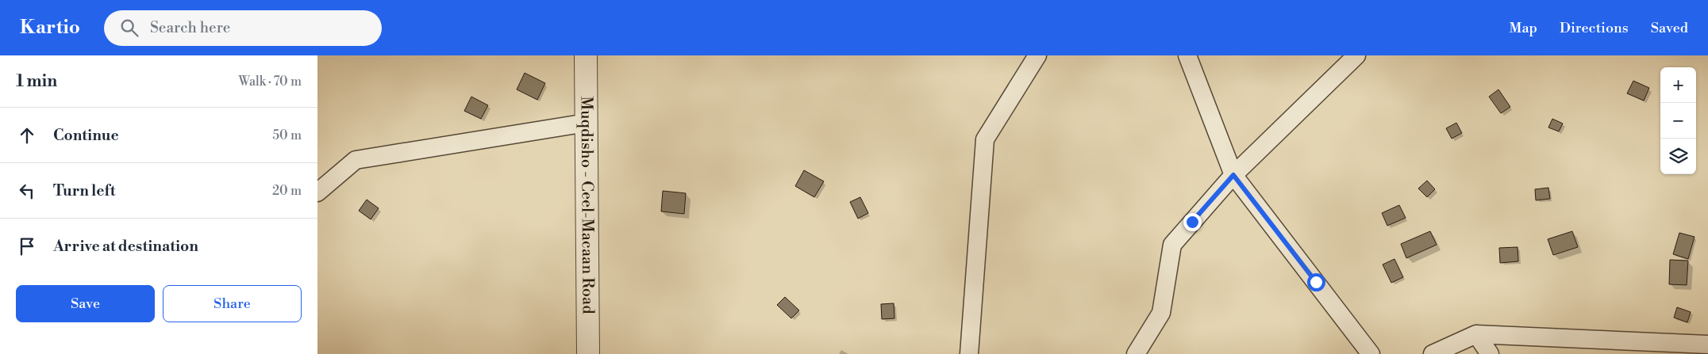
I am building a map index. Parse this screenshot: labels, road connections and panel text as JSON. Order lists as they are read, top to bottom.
{
  "streets": {
    "street": ["Muqdisho - Ceel-Macaan Road"]
  },
  "page": {
    "header": "Kartio",
    "search": "Search here",
    "nav": ["Map", "Directions", "Saved"],
    "heading": ["1 min", "Walk · 70 m"],
    "map_buttons": ["+", "−"],
    "list": [
      ["Continue", "50 m"],
      ["Turn left", "20 m"],
      "Arrive at destination"
    ],
    "buttons": ["Save", "Share"]
  }
}
